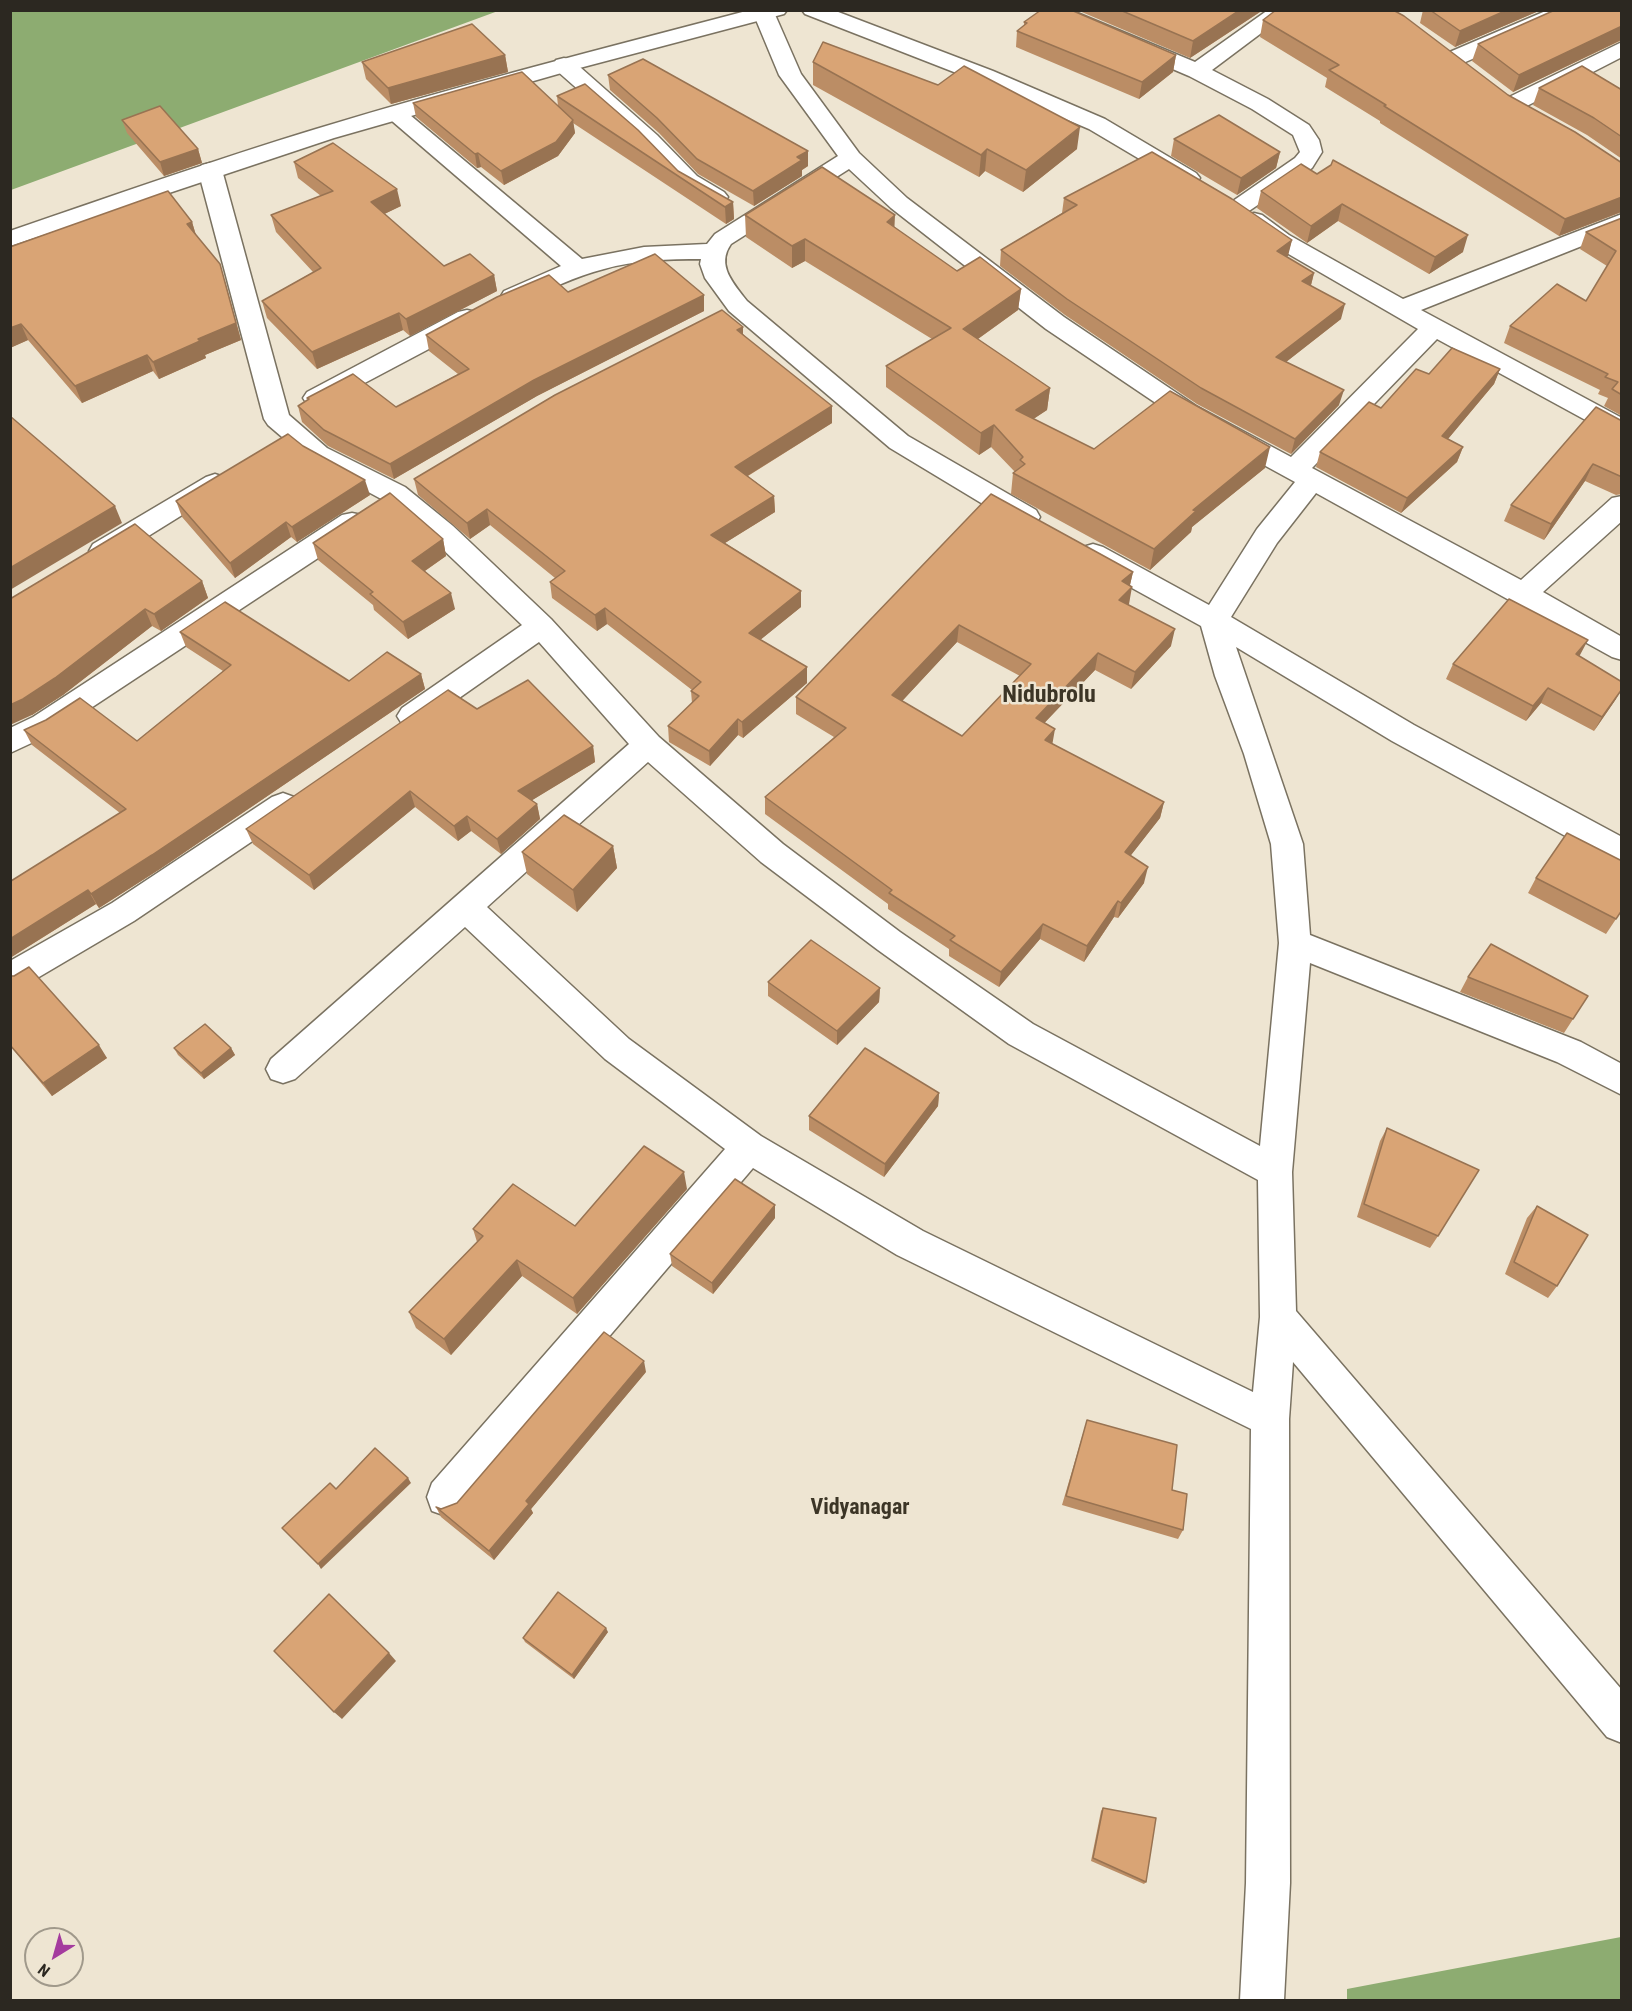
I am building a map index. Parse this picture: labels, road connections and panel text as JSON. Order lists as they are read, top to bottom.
{
  "districts": ["Nidubrolu", "Vidyanagar"],
  "north": "bottom left"
}
